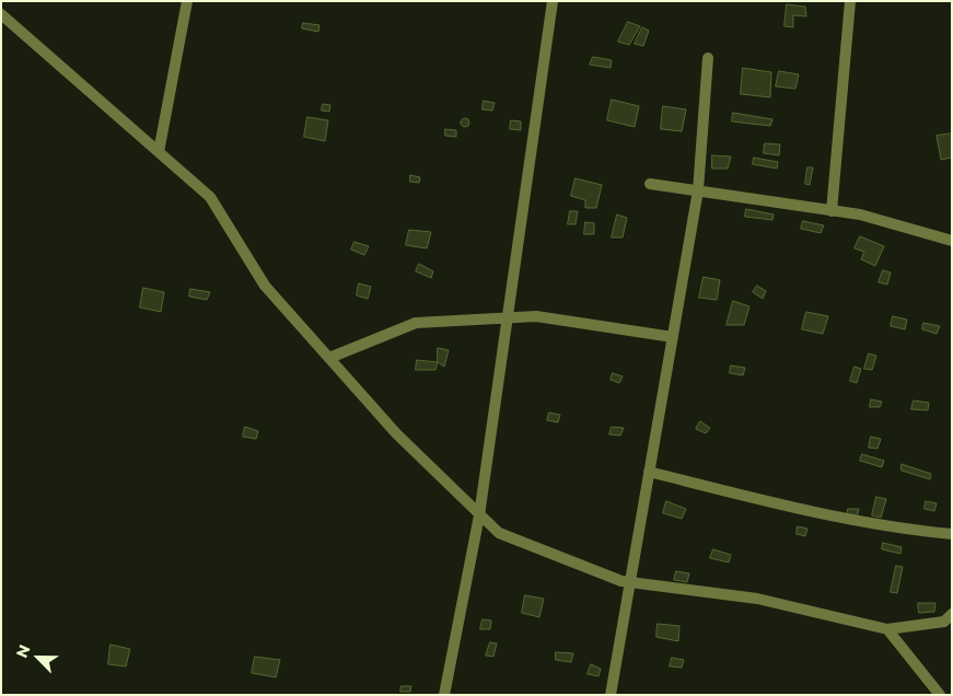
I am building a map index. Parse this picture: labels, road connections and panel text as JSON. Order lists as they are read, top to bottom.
{
  "north": "top left"
}
